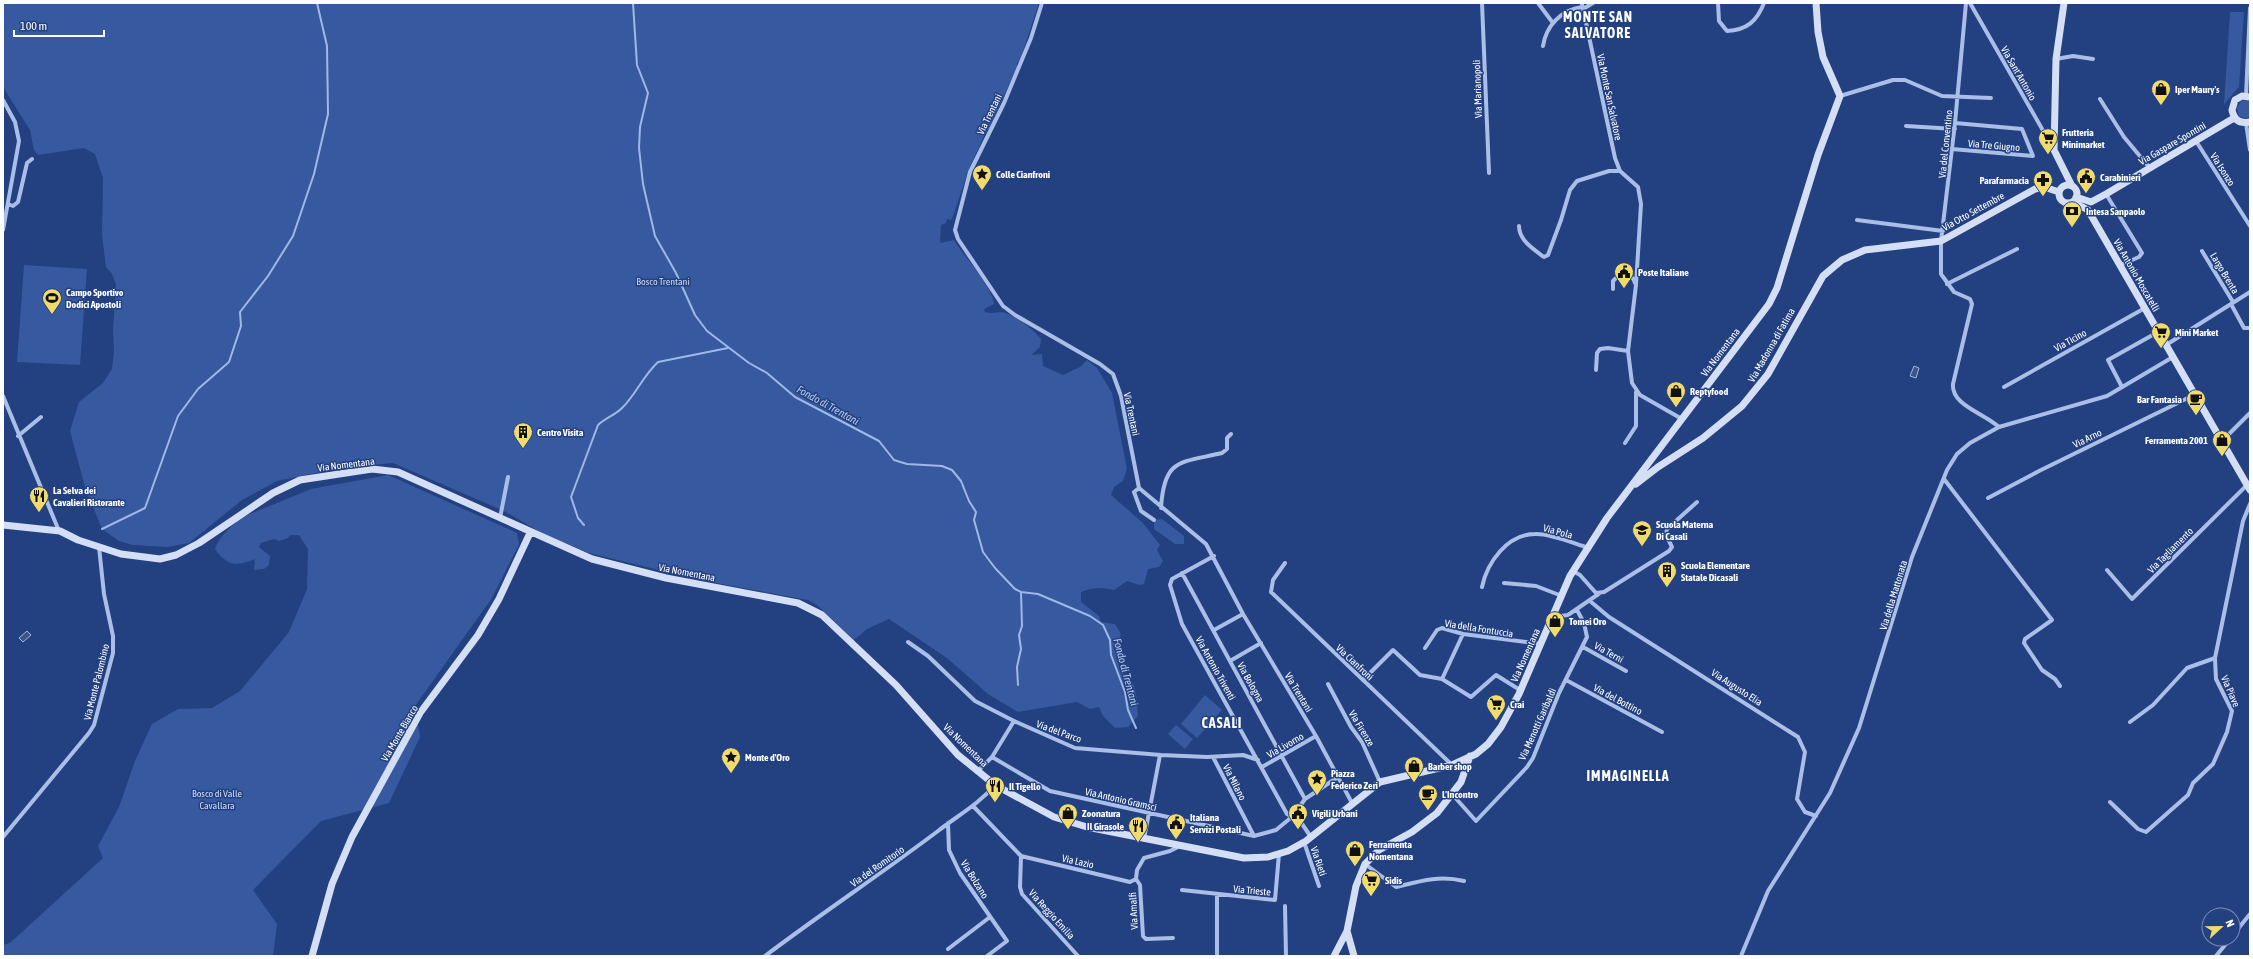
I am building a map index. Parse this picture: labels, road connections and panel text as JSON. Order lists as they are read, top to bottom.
{
  "streets": {
    "main road": [
      "Via Gaspare Spontini",
      "Via Otto Settembre",
      "Via Antonio Moscatelli",
      "Via Madonna di Fatima",
      "Via Nomentana",
      "Via Monte Bianco"
    ],
    "street": [
      "Via Sant'Antonio",
      "Via Marianopoli",
      "Via Monte San Salvatore",
      "Via Trentani",
      "Via del Conventino",
      "Via Tre Giugno",
      "Via Isonzo",
      "Largo Brenta",
      "Via Ticino",
      "Via Arno",
      "Via Pola",
      "Via Tagliamento",
      "Via della Mattonata",
      "Via della Fontuccia",
      "Via Terni",
      "Via Cianfroni",
      "Via Antonio Triventi",
      "Via Monte Palombino",
      "Via Bologna",
      "Via Augusto Elia",
      "Via Piave",
      "Via del Bottino",
      "Via Menotti Garibaldi",
      "Via Firenze",
      "Via del Parco",
      "Via Livorno",
      "Via Milano",
      "Via Antonio Gramsci",
      "Via Lazio",
      "Via Rieti",
      "Via del Romitorio",
      "Via Bolzano",
      "Via Trieste",
      "Via Amalfi",
      "Via Reggio Emilia"
    ]
  },
  "crossings": [
    ["Via Trentani", "Via Nomentana"],
    ["Via Trentani", "Via Livorno"],
    ["Via Gaspare Spontini", "Via Isonzo"],
    ["Via Gaspare Spontini", "Via Otto Settembre"],
    ["Via Gaspare Spontini", "Via Antonio Moscatelli"],
    ["Via del Conventino", "Via Tre Giugno"],
    ["Via del Conventino", "Via Otto Settembre"],
    ["Via del Conventino", "Via Madonna di Fatima"],
    ["Via Otto Settembre", "Via Antonio Moscatelli"],
    ["Via Otto Settembre", "Via Madonna di Fatima"],
    ["Via Antonio Moscatelli", "Via Ticino"],
    ["Via Antonio Moscatelli", "Via Arno"],
    ["Via Antonio Moscatelli", "Via Tagliamento"],
    ["Via Antonio Moscatelli", "Via della Mattonata"],
    ["Via Madonna di Fatima", "Via Nomentana"],
    ["Via Nomentana", "Via Pola"],
    ["Via Nomentana", "Via della Fontuccia"],
    ["Via Nomentana", "Via Cianfroni"],
    ["Via Nomentana", "Via Monte Palombino"],
    ["Via Nomentana", "Via Firenze"],
    ["Via Nomentana", "Via Monte Bianco"],
    ["Via Nomentana", "Via Rieti"],
    ["Via Nomentana", "Via del Romitorio"],
    ["Via Nomentana", "Via Trieste"],
    ["Via della Mattonata", "Via Augusto Elia"],
    ["Via Terni", "Via Menotti Garibaldi"],
    ["Via Antonio Triventi", "Via Bologna"],
    ["Via Antonio Triventi", "Via del Parco"],
    ["Via Antonio Triventi", "Via Livorno"],
    ["Via Antonio Triventi", "Via Antonio Gramsci"],
    ["Via Bologna", "Via Livorno"],
    ["Via Bologna", "Via Antonio Gramsci"],
    ["Via del Bottino", "Via Menotti Garibaldi"],
    ["Via del Parco", "Via Milano"],
    ["Via Milano", "Via Antonio Gramsci"],
    ["Via Lazio", "Via Amalfi"],
    ["Via Lazio", "Via Reggio Emilia"],
    ["Via del Romitorio", "Via Bolzano"]
  ],
  "districts": ["MONTE SAN SALVATORE", "CASALI", "IMMAGINELLA"],
  "water": ["Fondo di Trentani"],
  "parks": ["Bosco Trentani", "Bosco di Valle Cavallara"],
  "places": {
    "shop": [
      "Iper Maury's",
      "Reptyfood",
      "Ferramenta 2001",
      "Tomei Oro",
      "Barber shop",
      "Zoonatura",
      "Ferramenta Nomentana"
    ],
    "supermarket": [
      "Frutteria Minimarket",
      "Mini Market",
      "Crai",
      "Sidis"
    ],
    "place": ["Colle Cianfroni", "Monte d'Oro", "Piazza Federico Zeri"],
    "public building": [
      "Carabinieri",
      "Poste Italiane",
      "Vigili Urbani",
      "Italiana Servizi Postali"
    ],
    "pharmacy": ["Parafarmacia"],
    "bank": ["Intesa Sanpaolo"],
    "sports": ["Campo Sportivo Dodici Apostoli"],
    "cafe": ["Bar Fantasia", "L'Incontro"],
    "building": ["Centro Visita", "Scuola Elementare Statale Dicasali"],
    "restaurant": ["La Selva dei Cavalieri Ristorante", "Il Tigello", "Il Girasole"],
    "school or university": ["Scuola Materna Di Casali"]
  },
  "scale_bar": "100 m",
  "north": "right"
}
